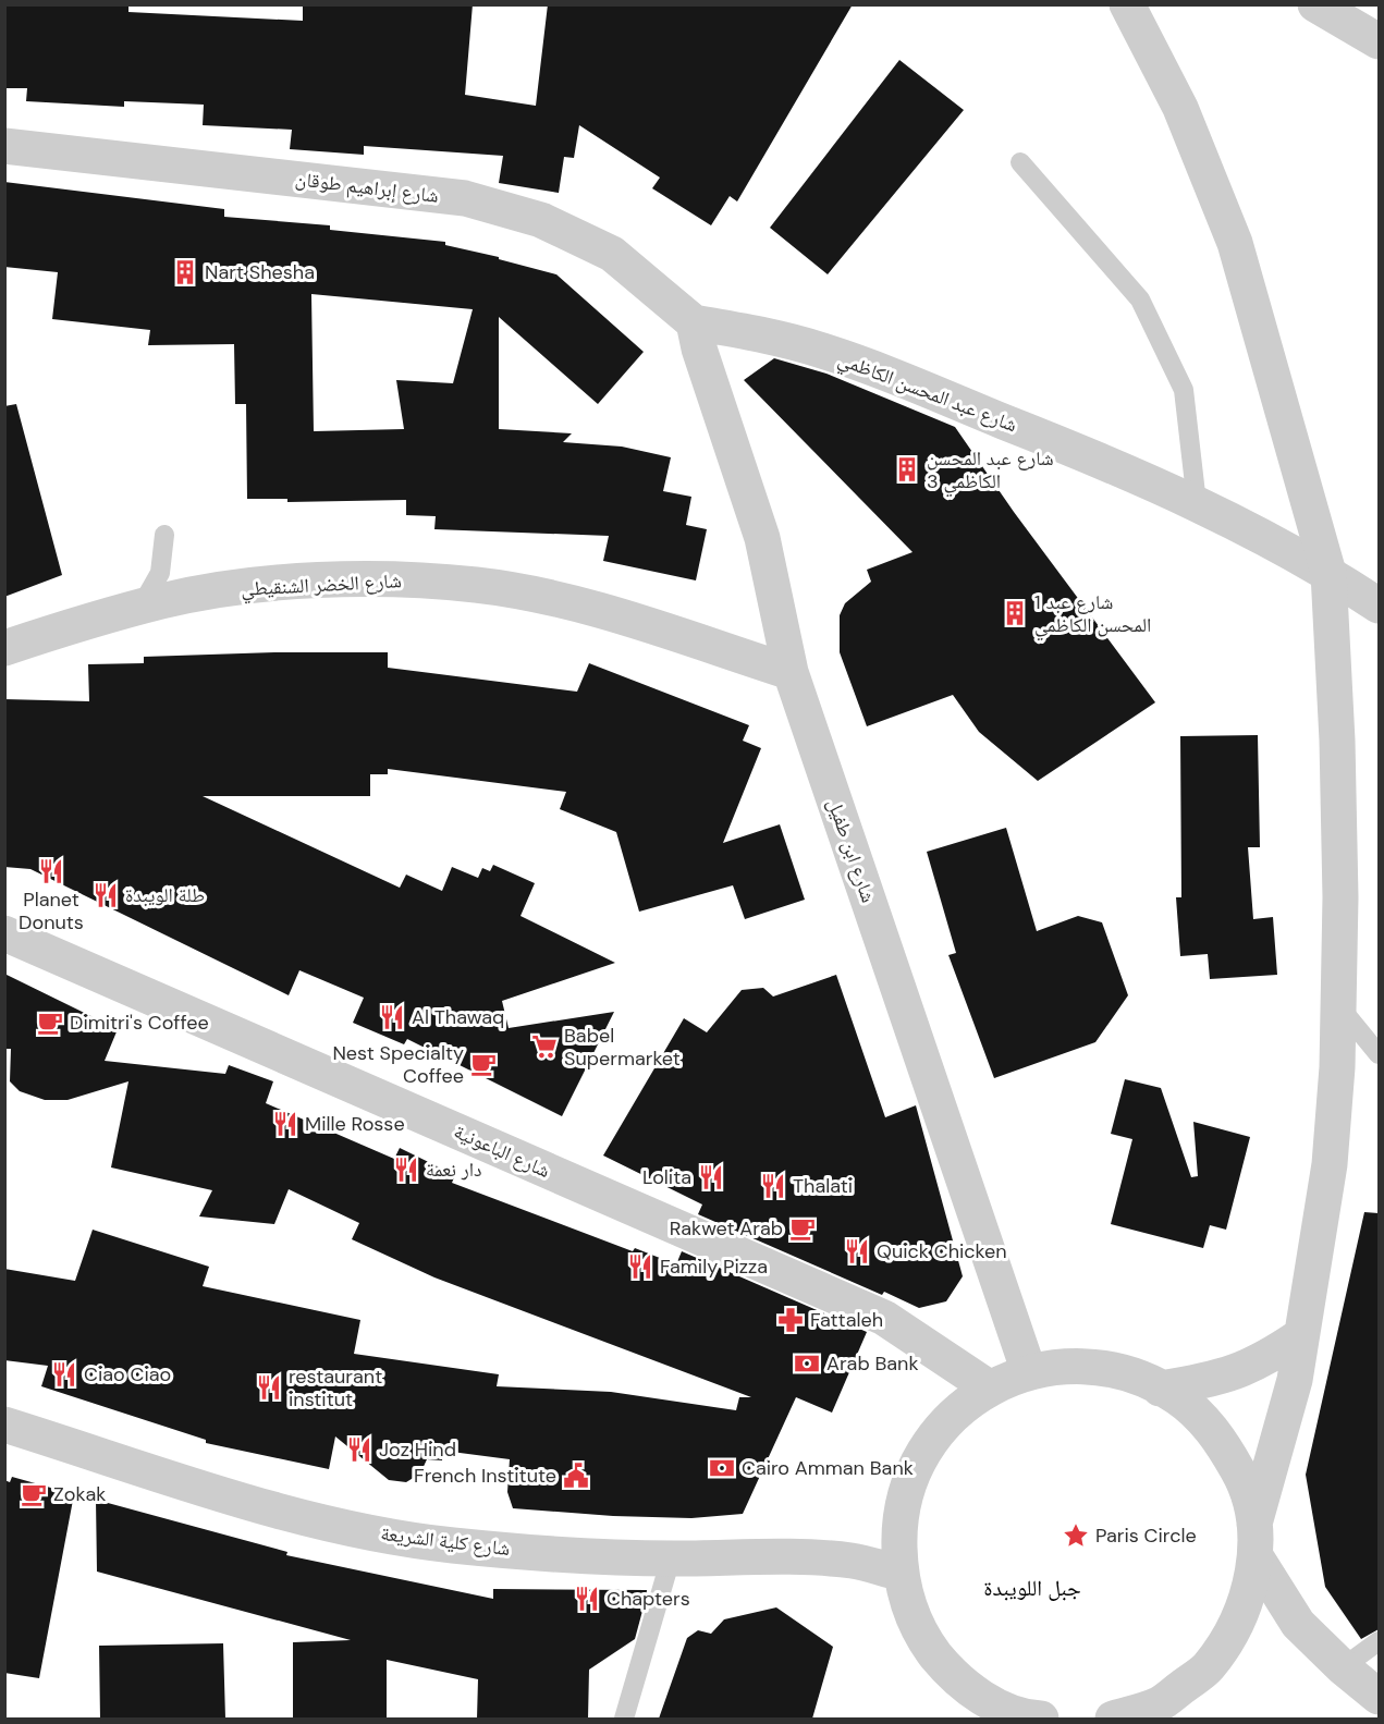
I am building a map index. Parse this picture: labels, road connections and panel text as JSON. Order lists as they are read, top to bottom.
{
  "streets": {
    "street": [
      "شارع إبراهيم طوقان",
      "شارع عبد المحسن الكاظمي",
      "شارع الخضر الشنقيطي",
      "شارع ابن طفيل",
      "شارع الباعونية",
      "شارع كلية الشريعة"
    ]
  },
  "crossings": [
    ["شارع إبراهيم طوقان", "شارع عبد المحسن الكاظمي"],
    ["شارع إبراهيم طوقان", "شارع ابن طفيل"],
    ["شارع عبد المحسن الكاظمي", "شارع ابن طفيل"],
    ["شارع الخضر الشنقيطي", "شارع ابن طفيل"]
  ],
  "districts": ["جبل اللويبدة"],
  "places": {
    "building": ["Nart Shesha", "شارع عبد المحسن الكاظمي 3", "1 شارع عبد المحسن الكاظمي"],
    "restaurant": [
      "Planet Donuts",
      "طلة الويبدة",
      "Al Thawaq",
      "Mille Rosse",
      "دار نعمة",
      "Lolita",
      "Thalati",
      "Quick Chicken",
      "Family Pizza",
      "Ciao Ciao",
      "restaurant institut",
      "Joz Hind",
      "Chapters"
    ],
    "cafe": [
      "Dimitri's Coffee",
      "Nest Specialty Coffee",
      "Rakwet Arab",
      "Zokak"
    ],
    "supermarket": ["Babel Supermarket"],
    "pharmacy": ["Fattaleh"],
    "bank": ["Arab Bank", "Cairo Amman Bank"],
    "public building": ["French Institute"],
    "place": ["Paris Circle"]
  }
}
